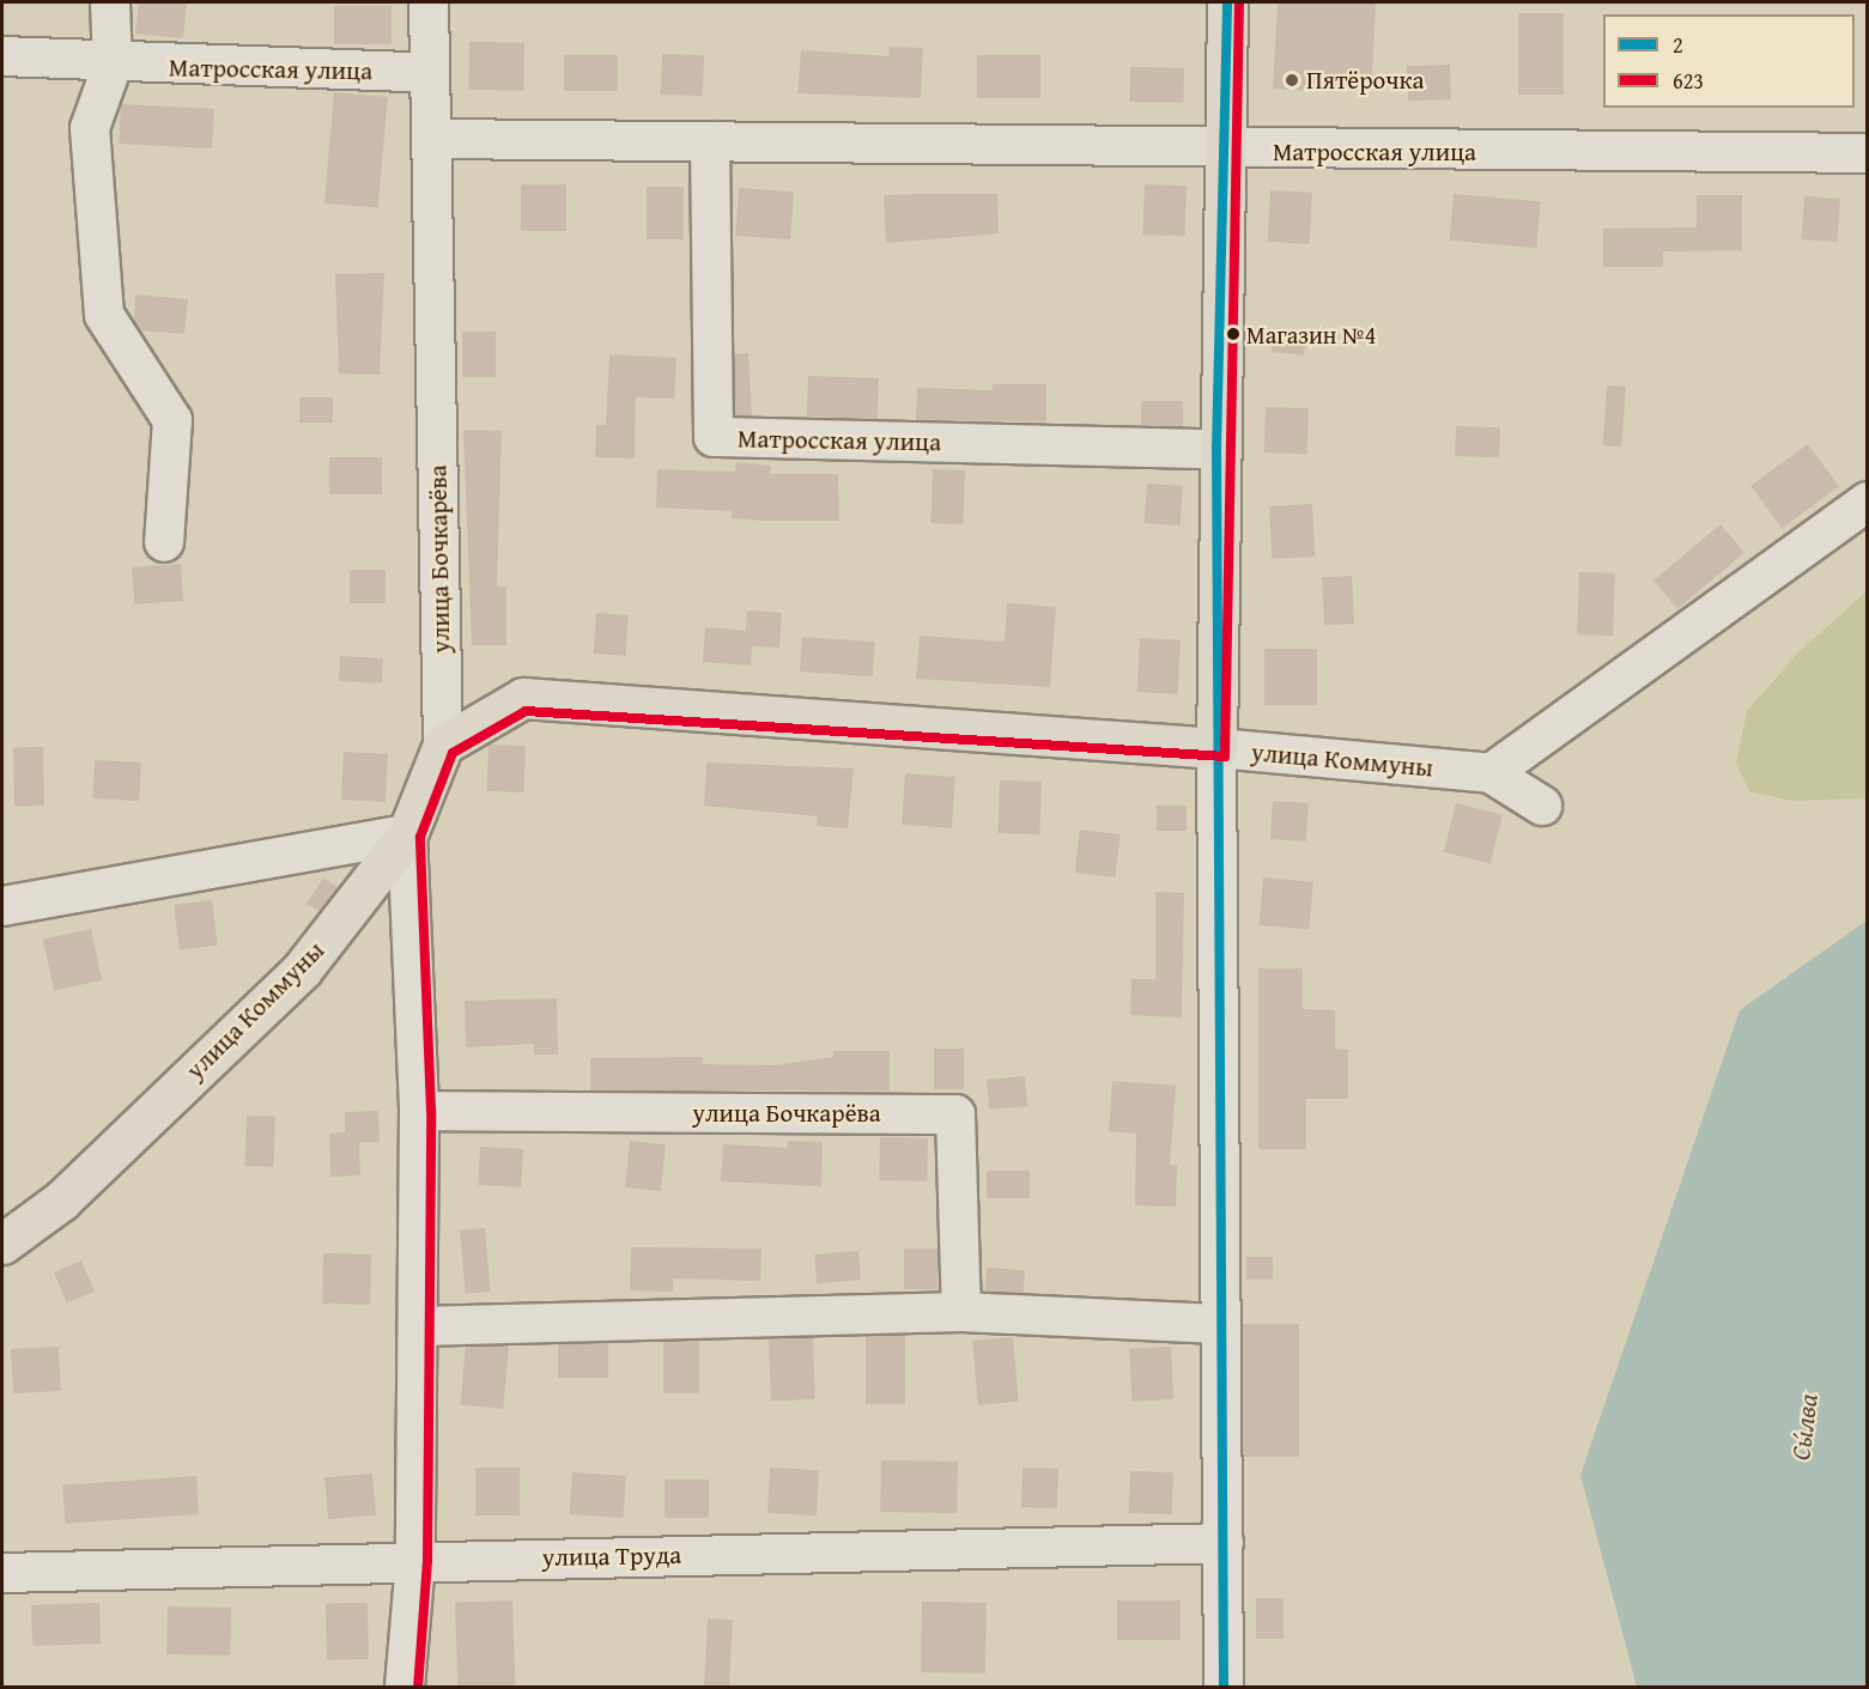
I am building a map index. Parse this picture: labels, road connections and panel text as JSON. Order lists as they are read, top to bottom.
{
  "streets": {
    "main road": ["улица Бочкарёва", "улица Коммуны"],
    "street": ["Матросская улица", "улица Труда"]
  },
  "crossings": [
    ["Матросская улица", "улица Бочкарёва"],
    ["улица Бочкарёва", "улица Коммуны"],
    ["улица Бочкарёва", "улица Труда"]
  ],
  "water": ["Сы́лва"],
  "places": ["Пятёрочка", "Магазин №4"],
  "lines": ["transit line 2", "transit line 623"],
  "legend": ["2", "623"]
}
